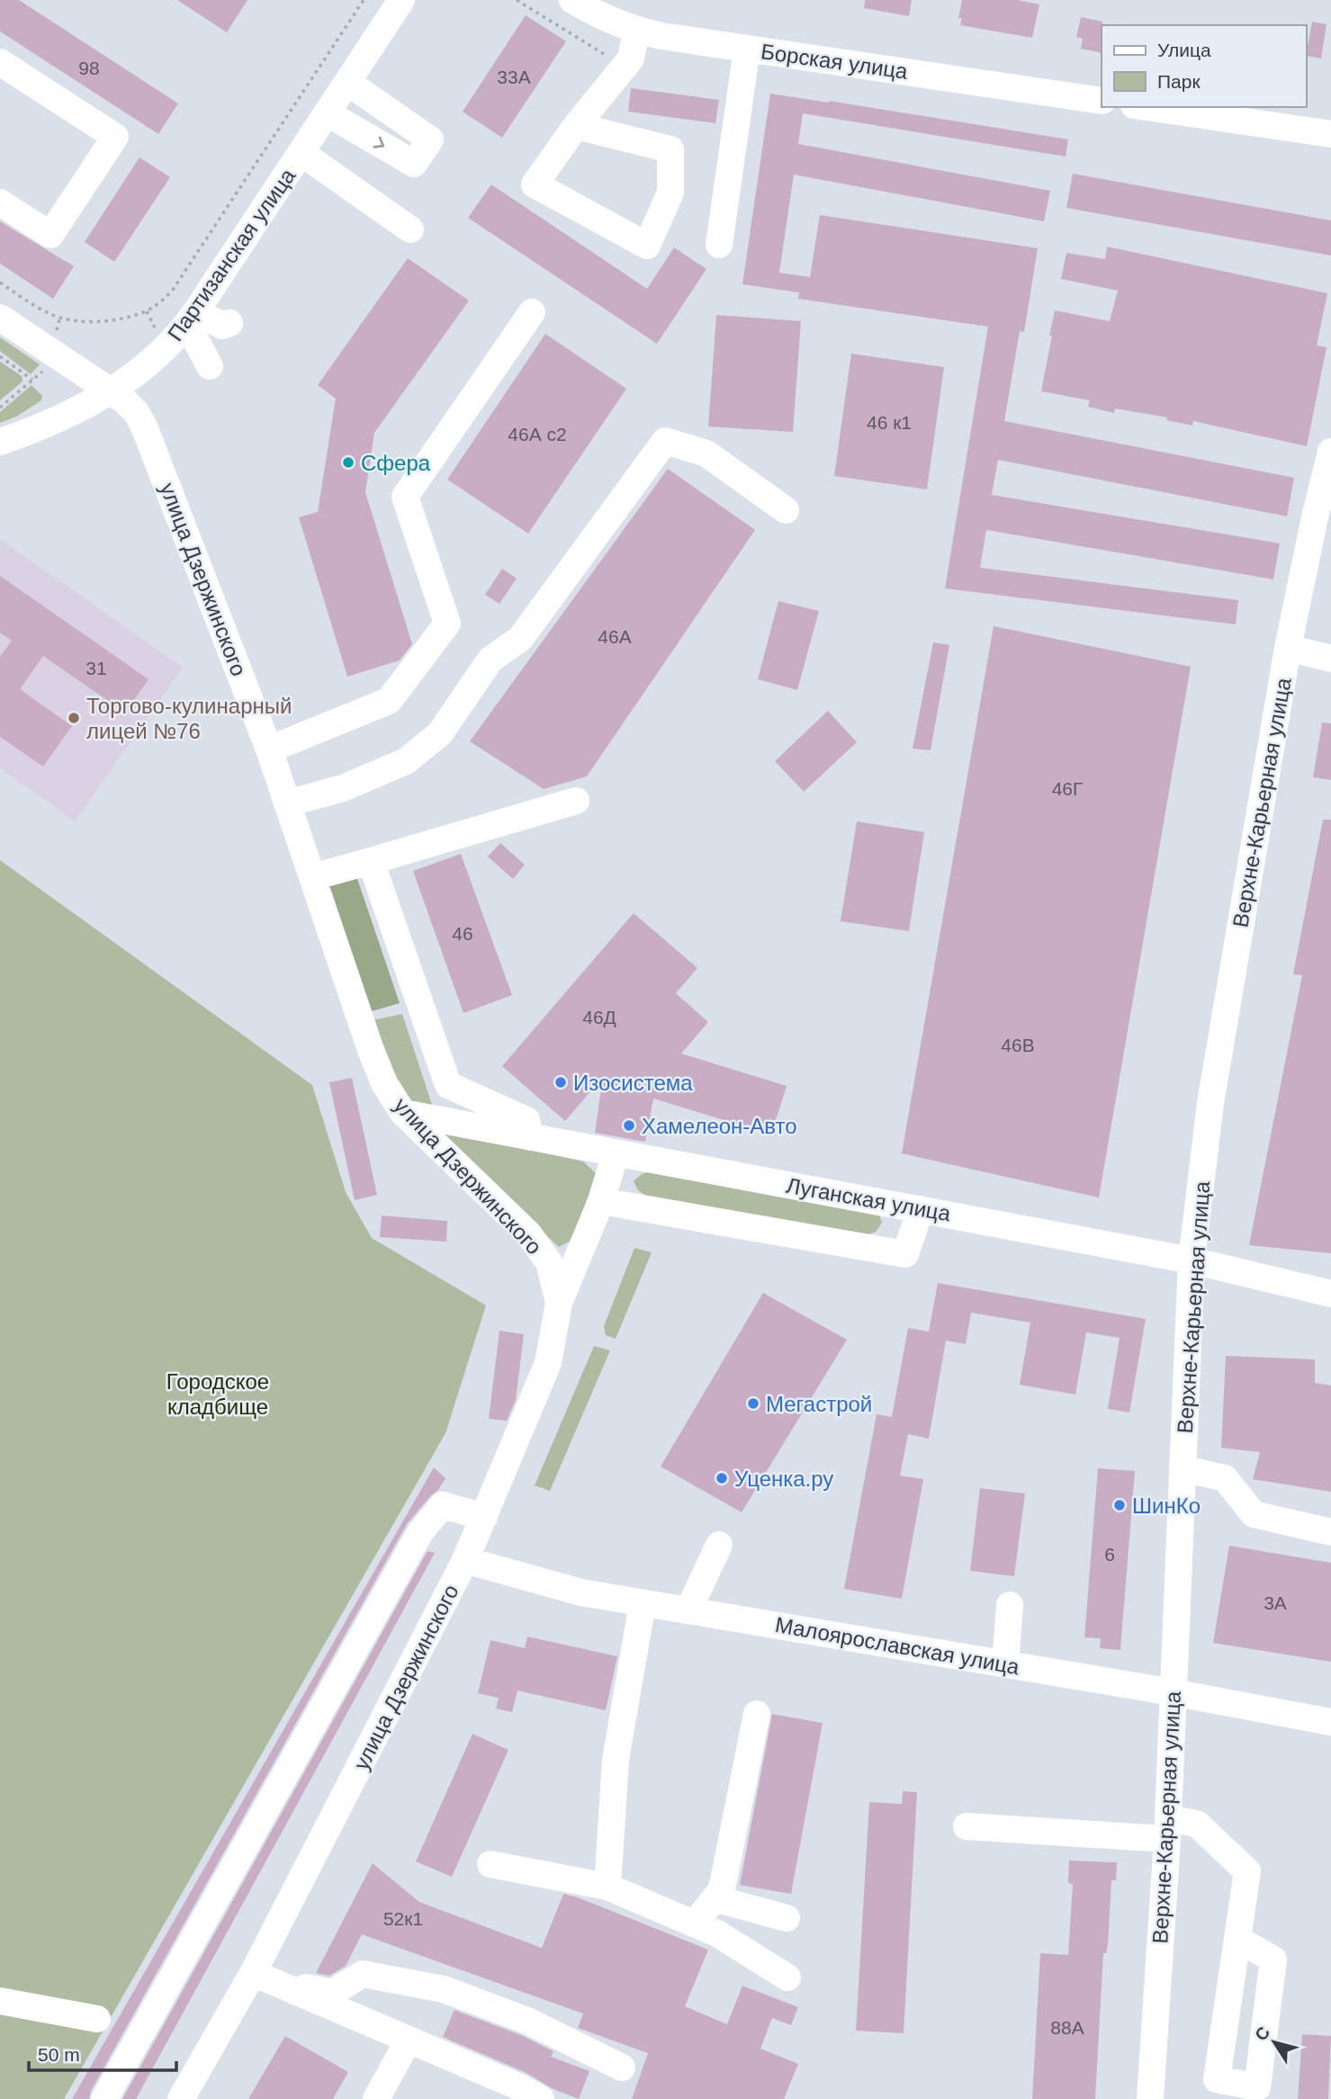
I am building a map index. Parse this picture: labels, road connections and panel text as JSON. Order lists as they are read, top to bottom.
{
  "streets": {
    "street": [
      "Борская улица",
      "Партизанская улица",
      "улица Дзержинского",
      "Верхне-Карьерная улица",
      "Луганская улица",
      "Малоярославская улица"
    ]
  },
  "crossings": [
    ["Партизанская улица", "улица Дзержинского"],
    ["улица Дзержинского", "Луганская улица"],
    ["улица Дзержинского", "Малоярославская улица"],
    ["Верхне-Карьерная улица", "Луганская улица"],
    ["Верхне-Карьерная улица", "Малоярославская улица"]
  ],
  "parks": ["Городское кладбище"],
  "places": [
    "Сфера",
    "Торгово-кулинарный лицей №76",
    "Изосистема",
    "Хамелеон-Авто",
    "Мегастрой",
    "Уценка.ру",
    "ШинКо"
  ],
  "house_numbers": [
    "98",
    "33А",
    "46 к1",
    "46А с2",
    "46А",
    "31",
    "46Г",
    "46",
    "46Д",
    "46В",
    "6",
    "3А",
    "52к1",
    "88А"
  ],
  "legend": ["Улица", "Парк"],
  "scale_bar": "50 m",
  "north": "top left"
}
